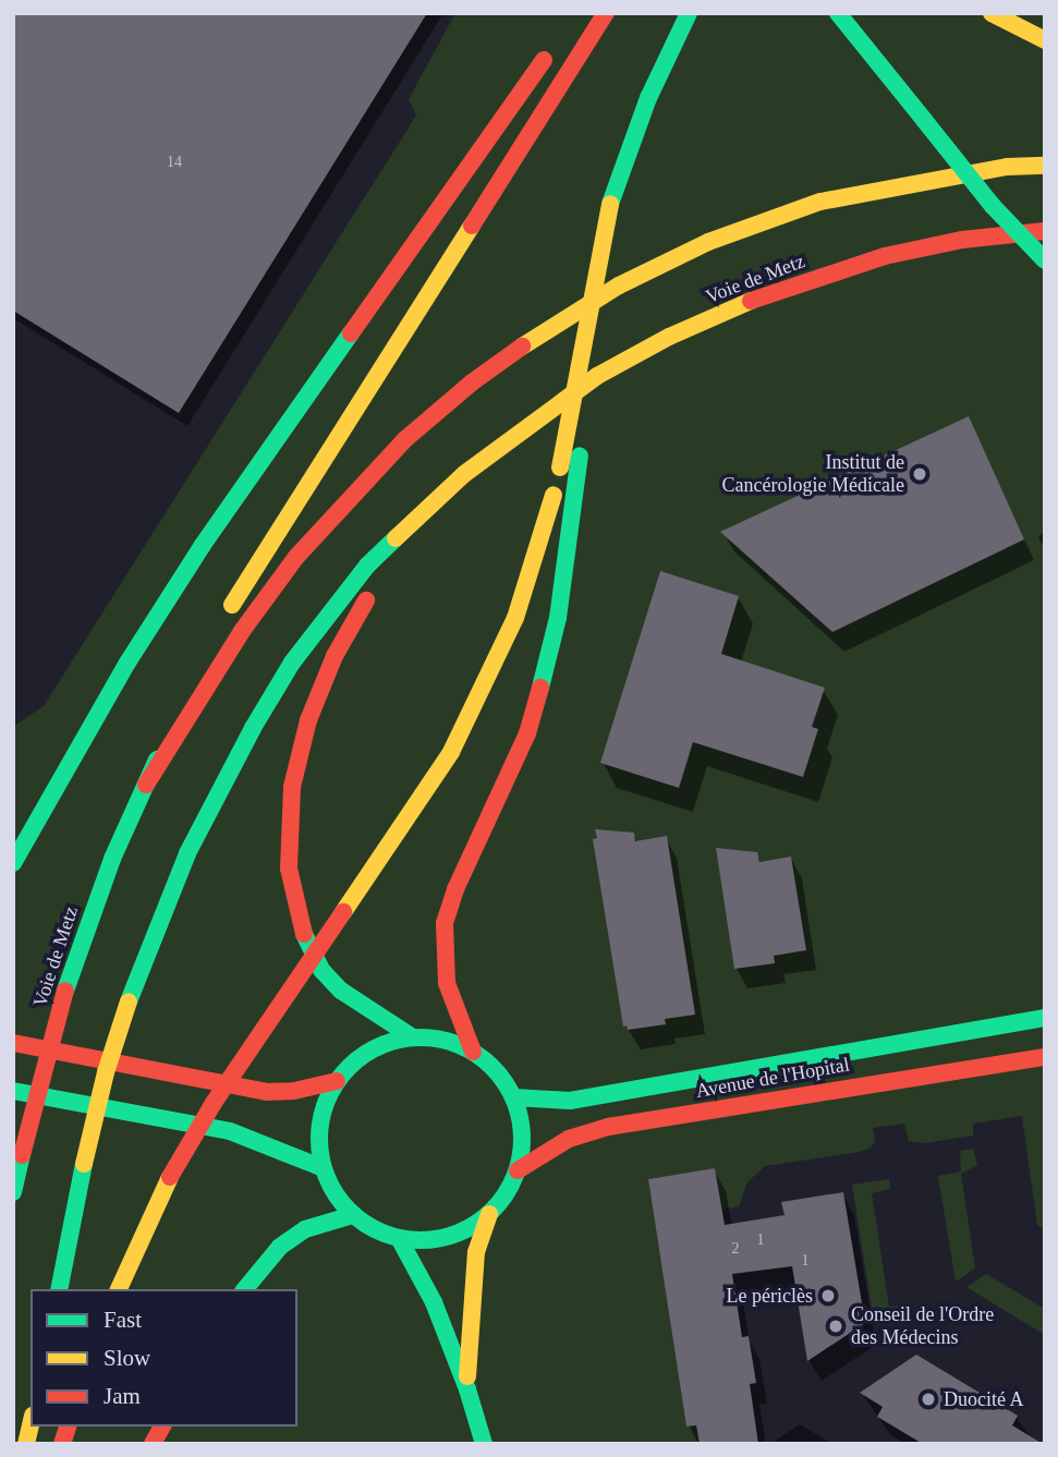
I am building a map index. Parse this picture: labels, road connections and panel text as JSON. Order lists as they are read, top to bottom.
{
  "streets": {
    "main road": ["Voie de Metz", "Avenue de l'Hopital"]
  },
  "places": [
    "Institut de Cancérologie Médicale",
    "Le périclès",
    "Conseil de l'Ordre des Médecins",
    "Duocité A"
  ],
  "house_numbers": [
    "14",
    "1",
    "2",
    "1"
  ],
  "legend": ["Fast", "Slow", "Jam"]
}
